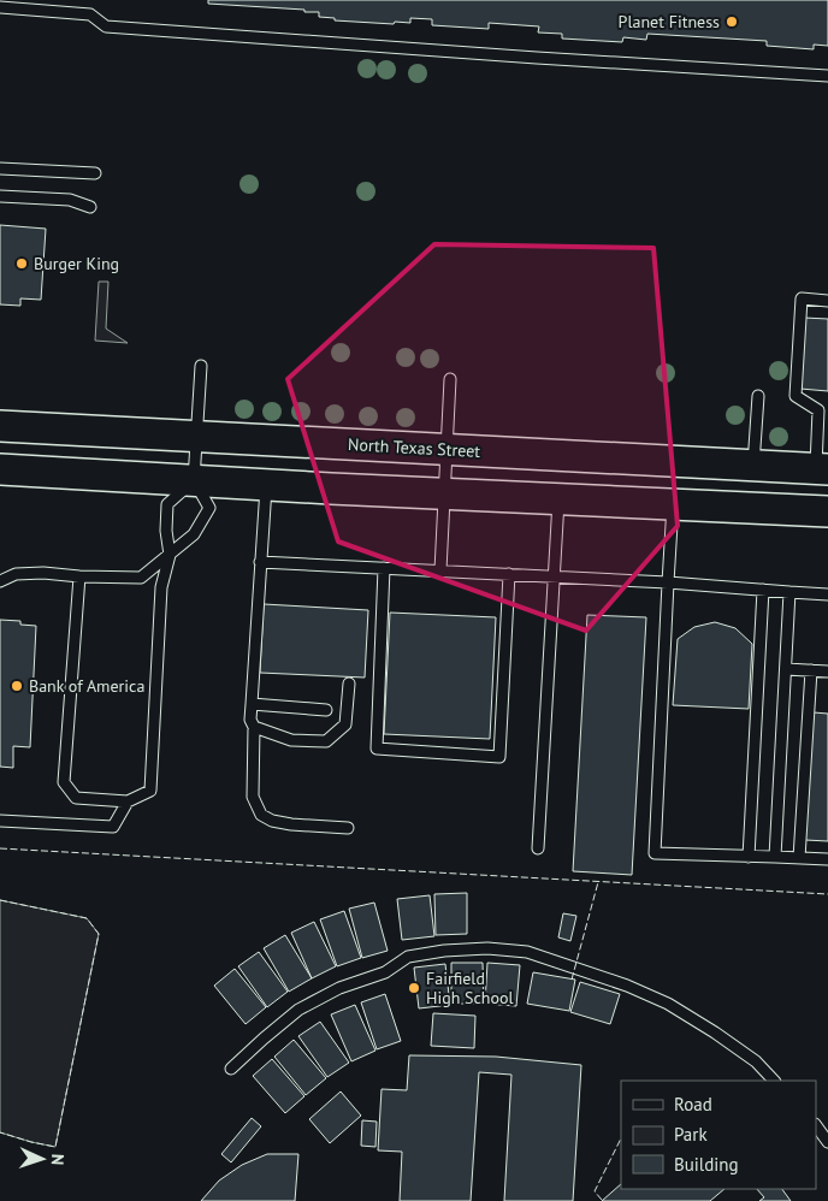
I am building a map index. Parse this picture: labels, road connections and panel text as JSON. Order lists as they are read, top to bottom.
{
  "streets": {
    "main road": ["North Texas Street"]
  },
  "places": [
    "Planet Fitness",
    "Burger King",
    "Bank of America",
    "Fairfield High School"
  ],
  "legend": ["Road", "Park", "Building"],
  "north": "right"
}
